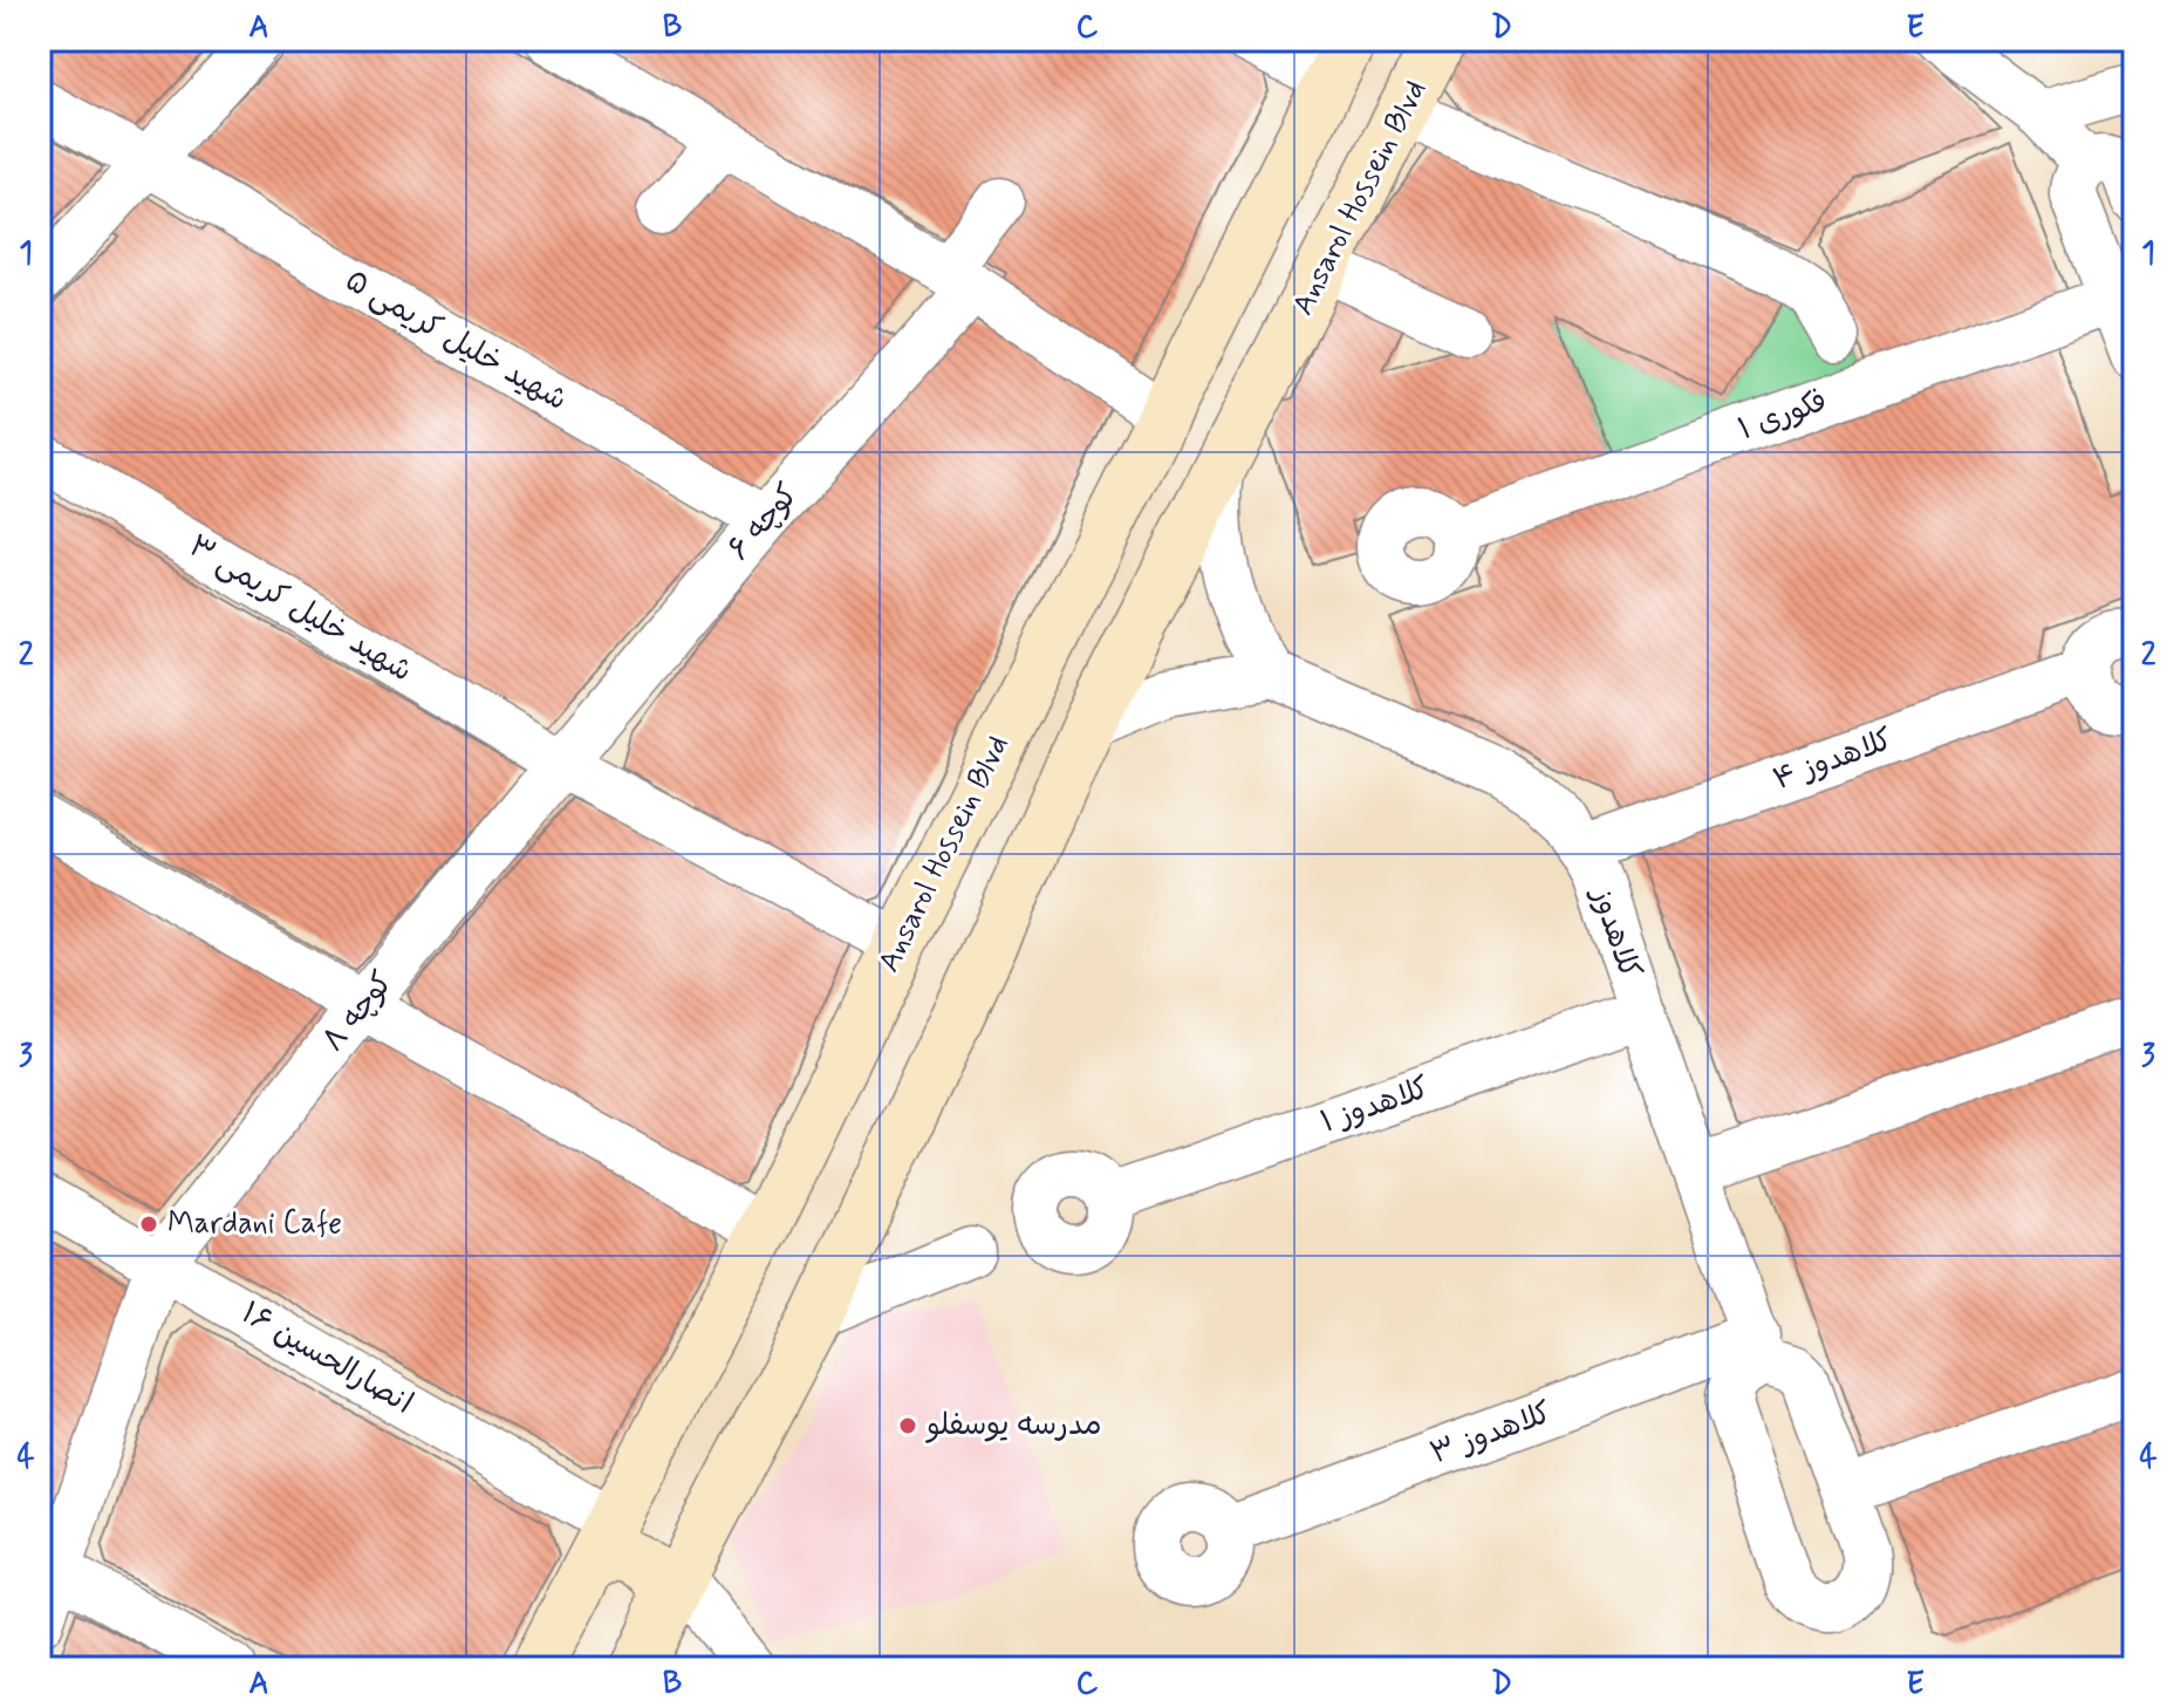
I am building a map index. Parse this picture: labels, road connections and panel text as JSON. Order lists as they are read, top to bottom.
{
  "streets": {
    "main road": ["Ansarol Hossein Blvd"],
    "street": [
      "شهید خلیل کریمی ۵",
      "فکوری ۱",
      "کوچه ۶",
      "شهید خلیل کریمی ۳",
      "کلاهدوز ۴",
      "کلاهدوز",
      "کوچه ۸",
      "کلاهدوز ۱",
      "انصارالحسین ۱۶",
      "کلاهدوز ۳"
    ]
  },
  "crossings": [
    ["Ansarol Hossein Blvd", "شهید خلیل کریمی ۳"],
    ["Ansarol Hossein Blvd", "انصارالحسین ۱۶"],
    ["شهید خلیل کریمی ۵", "کوچه ۶"],
    ["کوچه ۶", "شهید خلیل کریمی ۳"],
    ["کوچه ۶", "کوچه ۸"],
    ["شهید خلیل کریمی ۳", "کوچه ۸"],
    ["کلاهدوز ۴", "کلاهدوز"],
    ["کلاهدوز", "کلاهدوز ۱"],
    ["کلاهدوز", "کلاهدوز ۳"],
    ["کوچه ۸", "انصارالحسین ۱۶"]
  ],
  "places": ["Mardani Cafe", "مدرسه یوسفلو"],
  "grid": {
    "columns": [
      "A",
      "B",
      "C",
      "D",
      "E"
    ],
    "rows": [
      "1",
      "2",
      "3",
      "4"
    ]
  }
}
